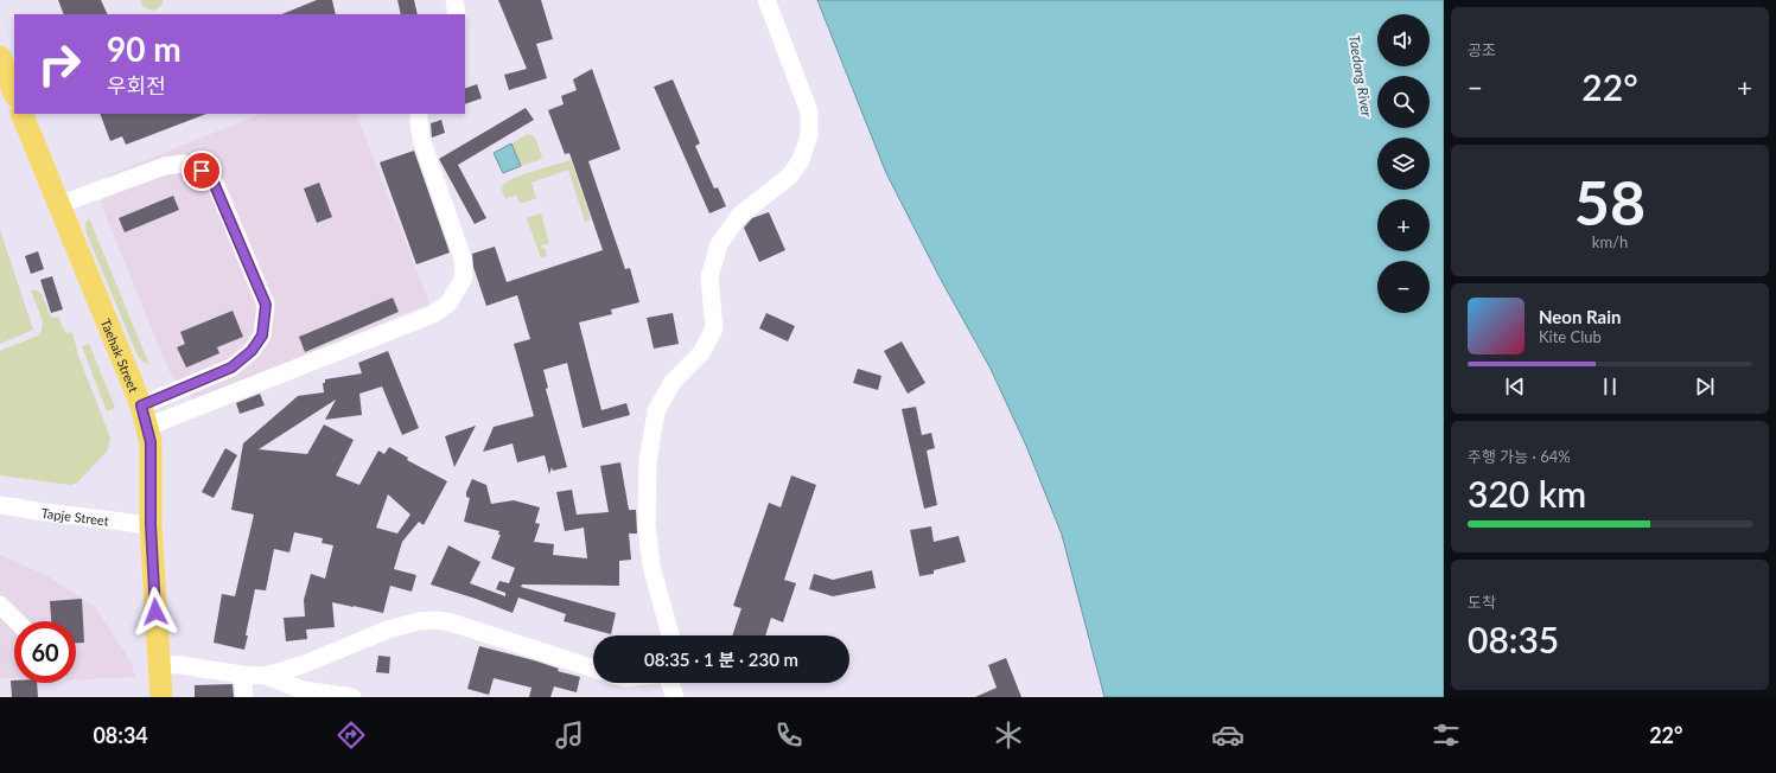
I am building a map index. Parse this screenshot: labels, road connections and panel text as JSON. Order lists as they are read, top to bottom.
{
  "streets": {
    "main road": ["Taehak Street"],
    "street": ["Tapje Street"]
  },
  "crossings": [
    ["Taehak Street", "Tapje Street"]
  ],
  "water": ["Taedong River"],
  "page": {
    "tile": [
      "공조",
      ["58", "km/h"],
      ["주행 가능 · 64%", "320 km"],
      ["도착", "08:35"]
    ],
    "map_buttons": ["+", "−"],
    "turn": ["90 m", "우회전"],
    "heat": ["−", "22°", "+"],
    "song": ["Neon Rain", "Kite Club"],
    "limit": "60",
    "trip": "08:35 · 1 분 · 230 m",
    "tabs": ["08:34", "22°"]
  }
}
